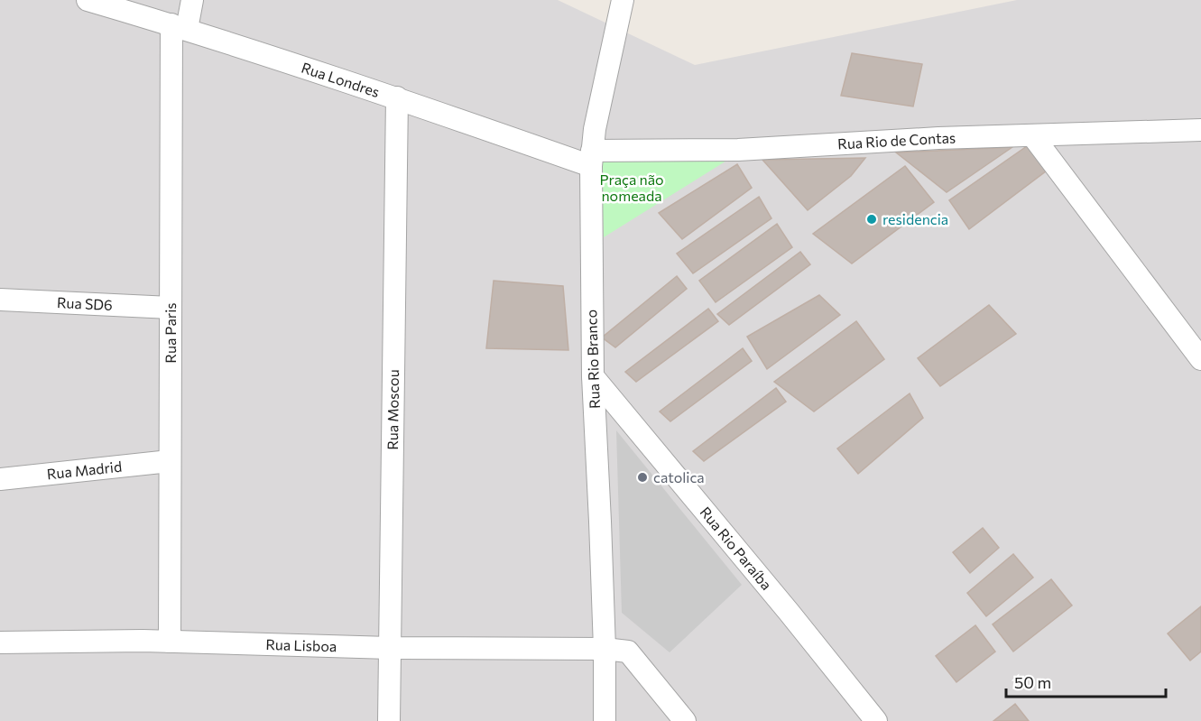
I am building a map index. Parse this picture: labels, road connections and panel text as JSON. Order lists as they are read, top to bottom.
{
  "streets": {
    "street": [
      "Rua Londres",
      "Rua Rio de Contas",
      "Rua SD6",
      "Rua Paris",
      "Rua Rio Branco",
      "Rua Moscou",
      "Rua Madrid",
      "Rua Rio Paraíba",
      "Rua Lisboa"
    ]
  },
  "crossings": [
    ["Rua Londres", "Rua Rio de Contas"],
    ["Rua Londres", "Rua Paris"],
    ["Rua Londres", "Rua Rio Branco"],
    ["Rua Londres", "Rua Moscou"],
    ["Rua Rio de Contas", "Rua Rio Branco"],
    ["Rua SD6", "Rua Paris"],
    ["Rua Paris", "Rua Madrid"],
    ["Rua Paris", "Rua Lisboa"],
    ["Rua Rio Branco", "Rua Rio Paraíba"],
    ["Rua Rio Branco", "Rua Lisboa"],
    ["Rua Moscou", "Rua Lisboa"]
  ],
  "parks": ["Praça não nomeada"],
  "places": ["residencia", "catolica"],
  "scale_bar": "50 m"
}
